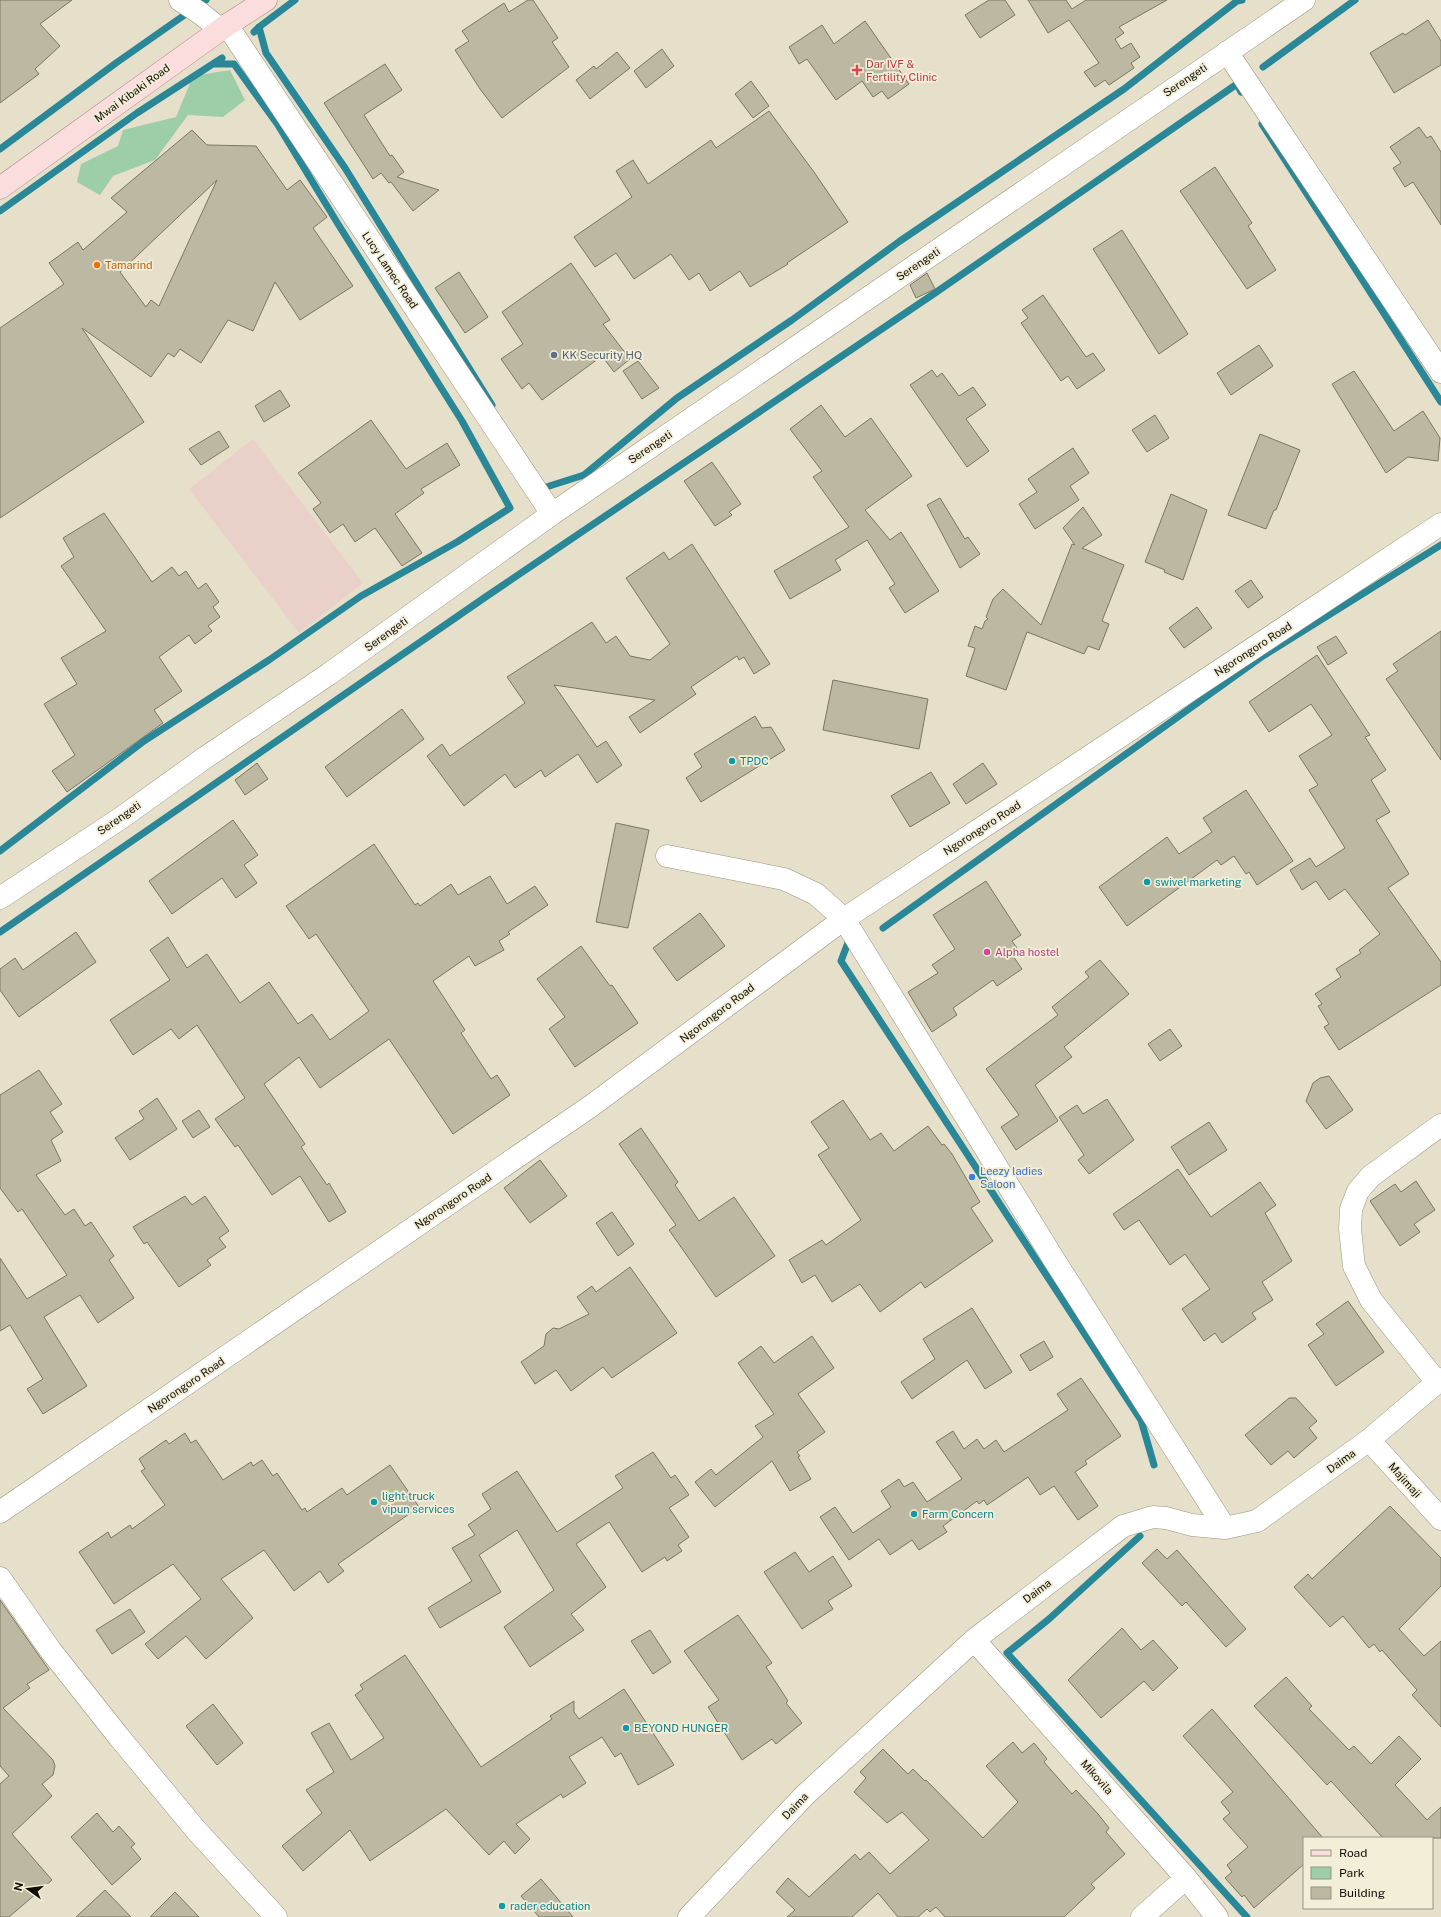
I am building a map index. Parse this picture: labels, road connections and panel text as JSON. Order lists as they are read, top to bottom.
{
  "streets": {
    "main road": ["Mwai Kibaki Road"],
    "street": [
      "Serengeti",
      "Lucy Lamec Road",
      "Ngorongoro Road",
      "Daima",
      "Majimaji",
      "Mikovila"
    ]
  },
  "crossings": [
    ["Serengeti", "Lucy Lamec Road"],
    ["Mwai Kibaki Road", "Lucy Lamec Road"],
    ["Daima", "Majimaji"],
    ["Daima", "Mikovila"]
  ],
  "places": {
    "health": ["Dar IVF & Fertility Clinic"],
    "other": [
      "Tamarind",
      "KK Security HQ",
      "TPDC",
      "swivel marketing",
      "Alpha hostel",
      "Leezy ladies Saloon",
      "light truck vipun services",
      "Farm Concern",
      "BEYOND HUNGER",
      "rader education"
    ]
  },
  "legend": ["Road", "Park", "Building"],
  "north": "left"
}
